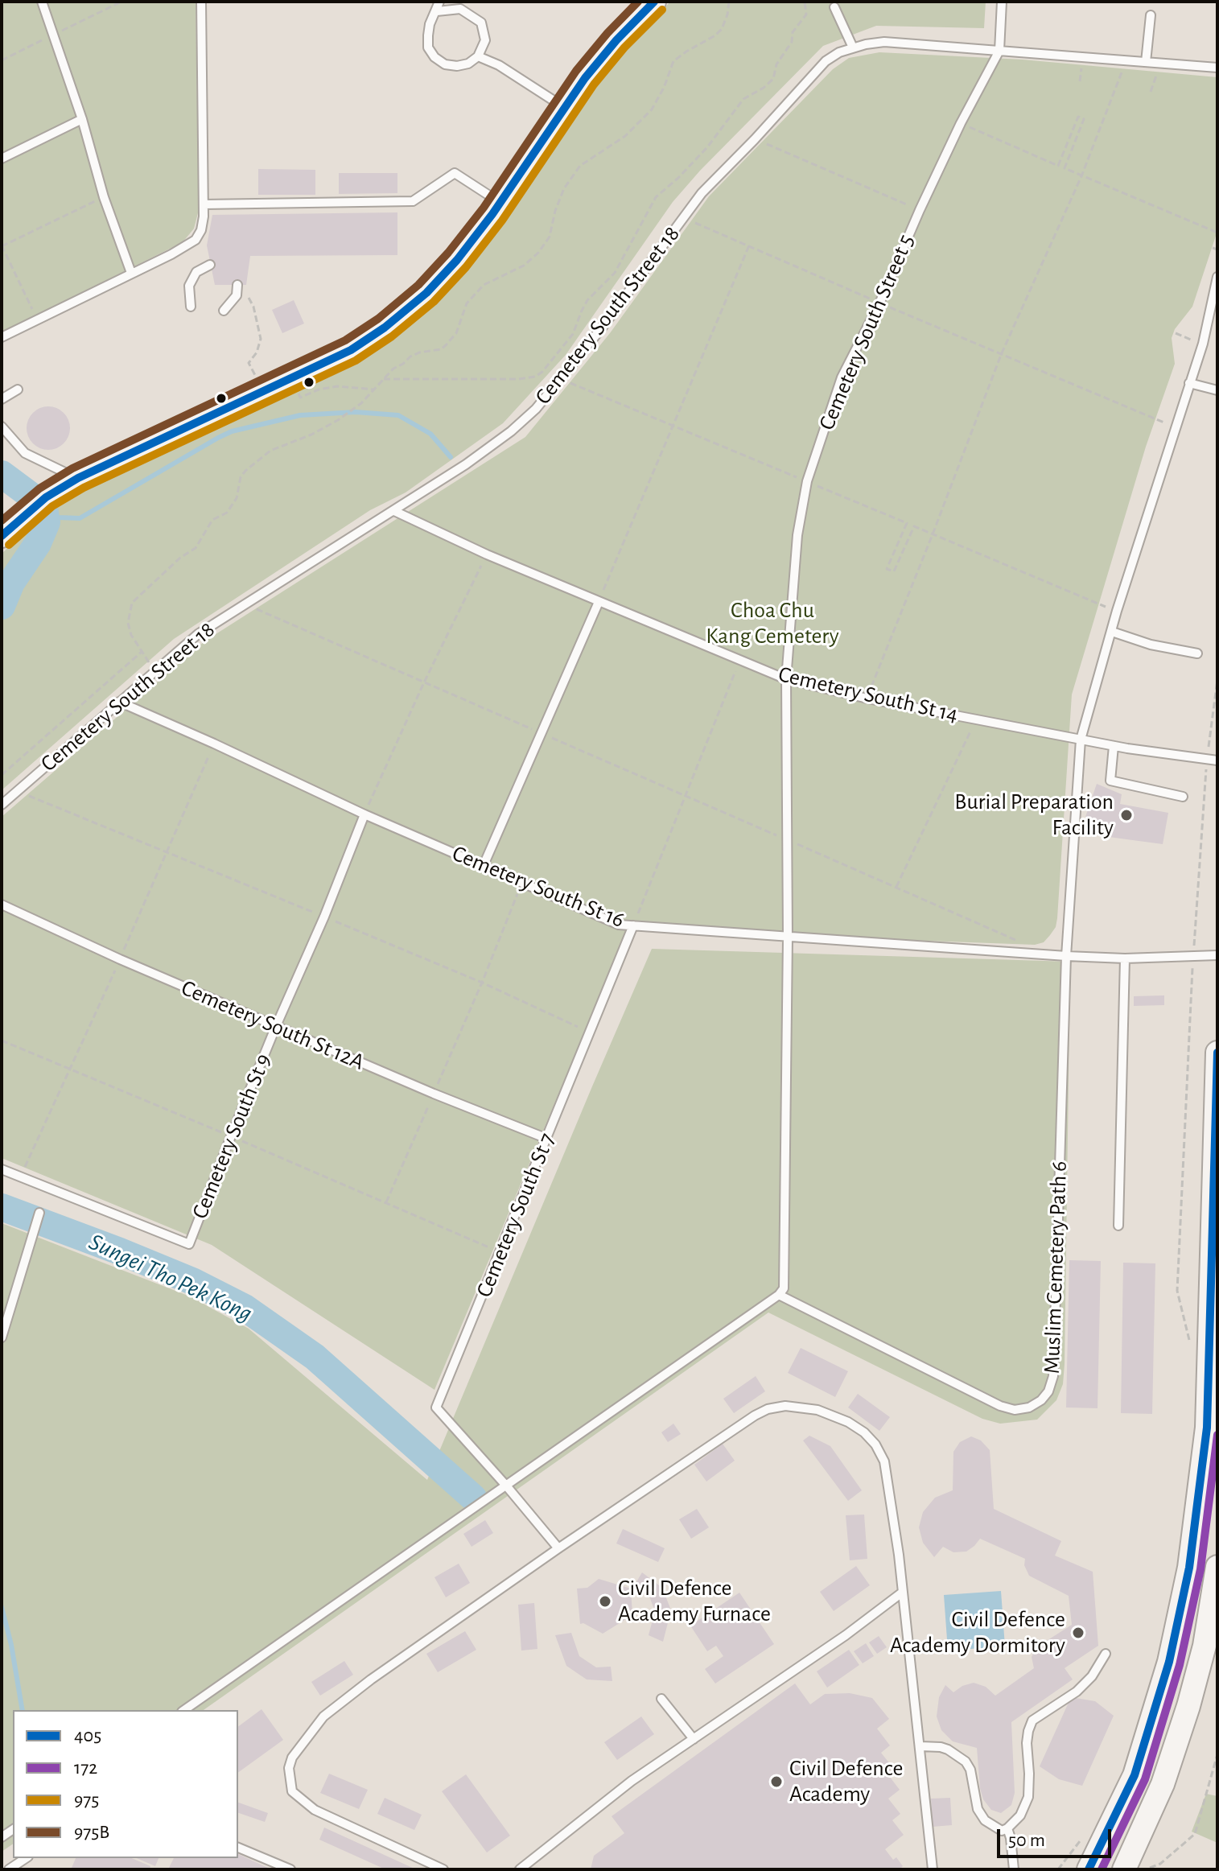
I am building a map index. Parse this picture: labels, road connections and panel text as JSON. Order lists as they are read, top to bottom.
{
  "streets": {
    "lane": [
      "Cemetery South Street 18",
      "Cemetery South Street 5",
      "Cemetery South St 14",
      "Cemetery South St 16",
      "Cemetery South St 12A",
      "Cemetery South St 9",
      "Cemetery South St 7",
      "Muslim Cemetery Path 6"
    ]
  },
  "crossings": [
    ["Cemetery South Street 18", "Cemetery South Street 5"],
    ["Cemetery South Street 18", "Cemetery South St 14"],
    ["Cemetery South Street 18", "Cemetery South St 16"],
    ["Cemetery South Street 5", "Cemetery South St 14"],
    ["Cemetery South Street 5", "Cemetery South St 16"],
    ["Cemetery South Street 5", "Muslim Cemetery Path 6"],
    ["Cemetery South St 14", "Muslim Cemetery Path 6"],
    ["Cemetery South St 16", "Cemetery South St 9"],
    ["Cemetery South St 16", "Cemetery South St 7"],
    ["Cemetery South St 16", "Muslim Cemetery Path 6"],
    ["Cemetery South St 12A", "Cemetery South St 9"],
    ["Cemetery South St 12A", "Cemetery South St 7"]
  ],
  "water": ["Sungei Tho Pek Kong"],
  "parks": ["Choa Chu Kang Cemetery"],
  "places": [
    "Burial Preparation Facility",
    "Civil Defence Academy Furnace",
    "Civil Defence Academy Dormitory",
    "Civil Defence Academy"
  ],
  "lines": [
    "transit line 405",
    "transit line 975B",
    "transit line 975",
    "transit line 172"
  ],
  "legend": [
    "405",
    "172",
    "975",
    "975B"
  ],
  "scale_bar": "50 m"
}
